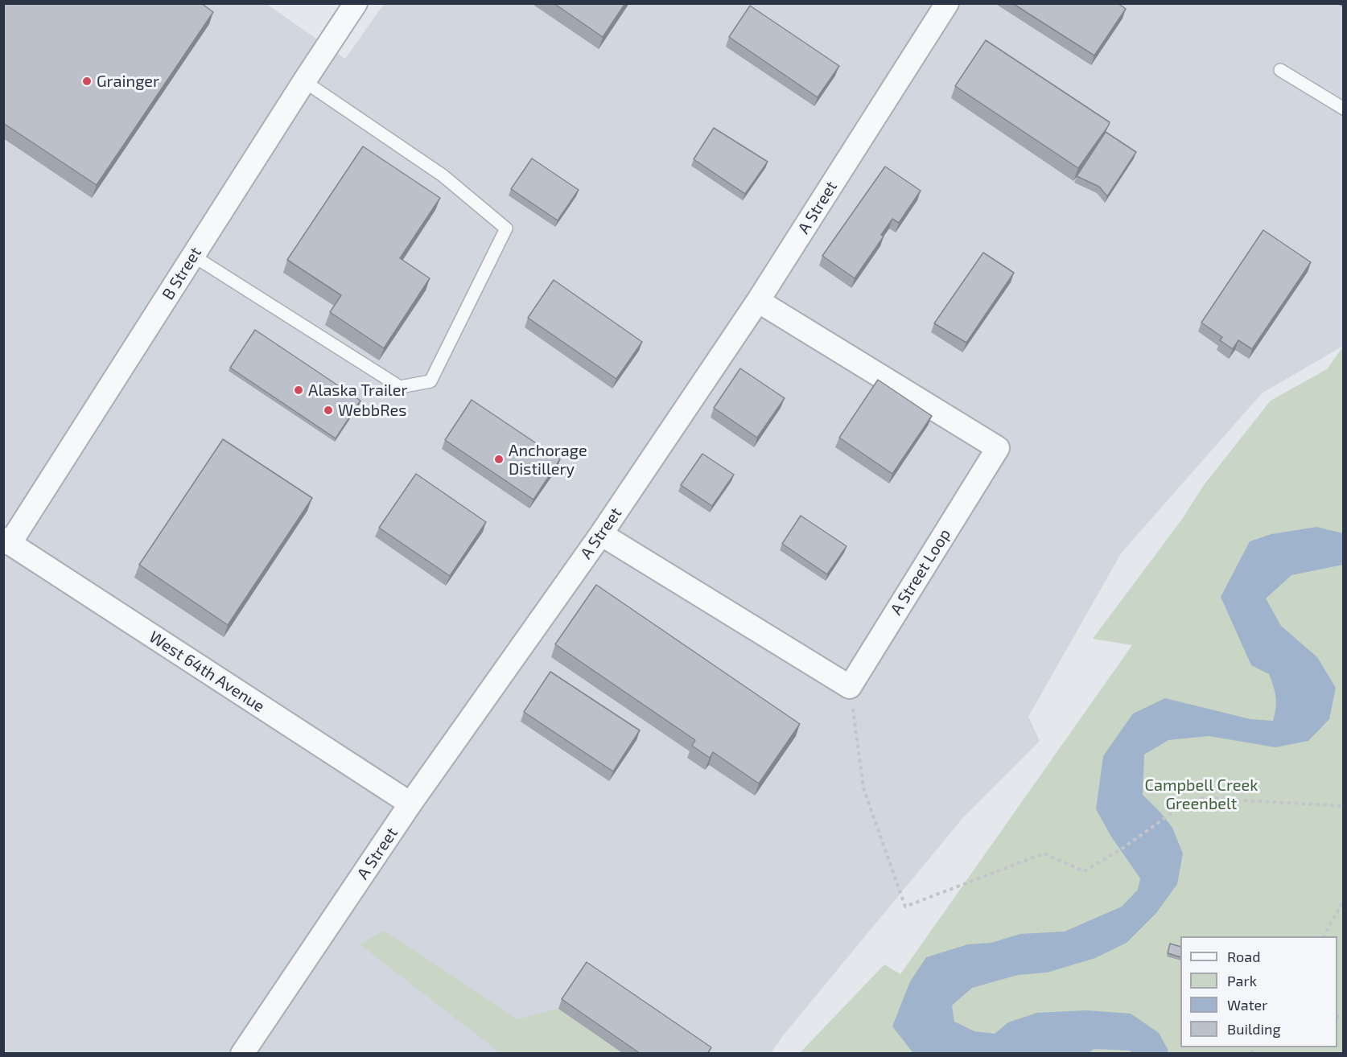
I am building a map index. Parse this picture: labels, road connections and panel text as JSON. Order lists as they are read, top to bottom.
{
  "streets": {
    "street": [
      "A Street",
      "B Street",
      "A Street Loop",
      "West 64th Avenue"
    ]
  },
  "crossings": [
    ["A Street", "A Street Loop"],
    ["A Street", "West 64th Avenue"],
    ["B Street", "West 64th Avenue"]
  ],
  "parks": ["Campbell Creek Greenbelt"],
  "places": [
    "Grainger",
    "Alaska Trailer",
    "WebbRes",
    "Anchorage Distillery"
  ],
  "legend": [
    "Road",
    "Park",
    "Water",
    "Building"
  ]
}
